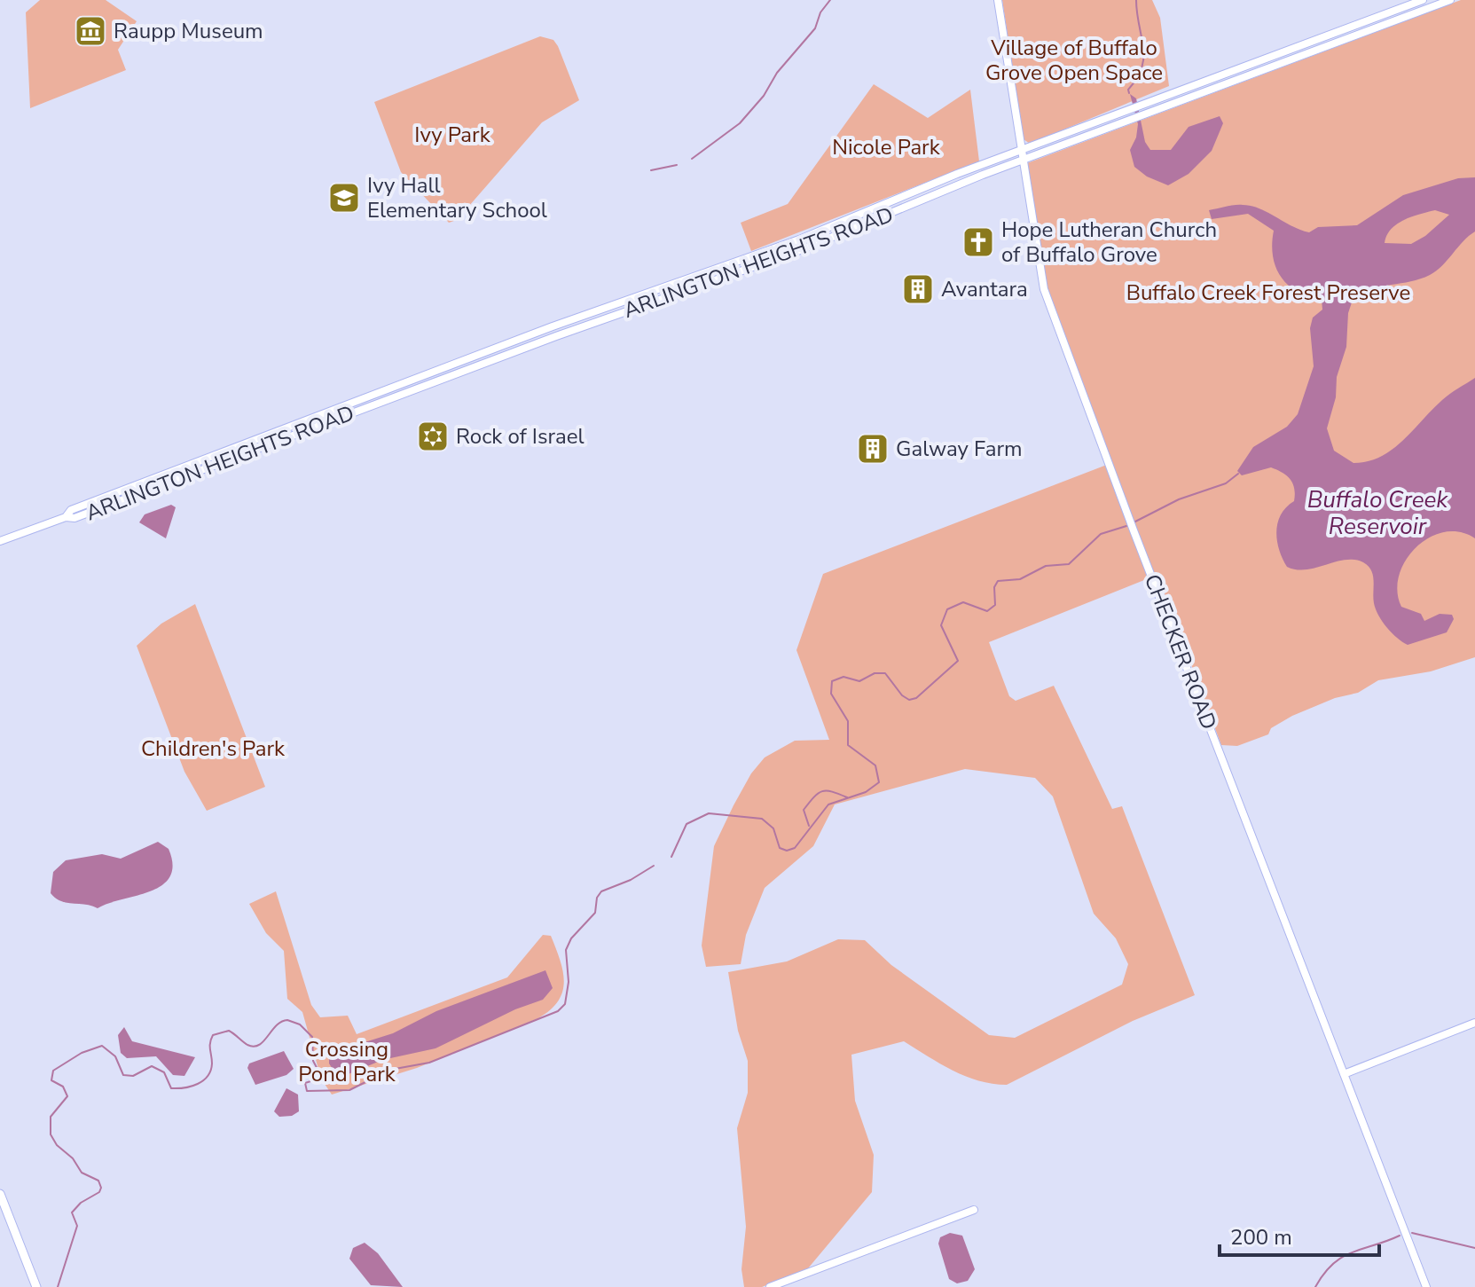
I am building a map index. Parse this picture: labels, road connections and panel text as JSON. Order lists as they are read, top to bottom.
{
  "streets": {
    "main road": ["ARLINGTON HEIGHTS ROAD", "CHECKER ROAD"]
  },
  "crossings": [
    ["ARLINGTON HEIGHTS ROAD", "CHECKER ROAD"]
  ],
  "water": ["Buffalo Creek Reservoir"],
  "parks": [
    "Village of Buffalo Grove Open Space",
    "Ivy Park",
    "Nicole Park",
    "Buffalo Creek Forest Preserve",
    "Children's Park",
    "Crossing Pond Park"
  ],
  "places": {
    "museum": ["Raupp Museum"],
    "school or university": ["Ivy Hall Elementary School"],
    "church": ["Hope Lutheran Church of Buffalo Grove"],
    "building": ["Avantara", "Galway Farm"],
    "synagogue": ["Rock of Israel"]
  },
  "scale_bar": "200 m"
}
